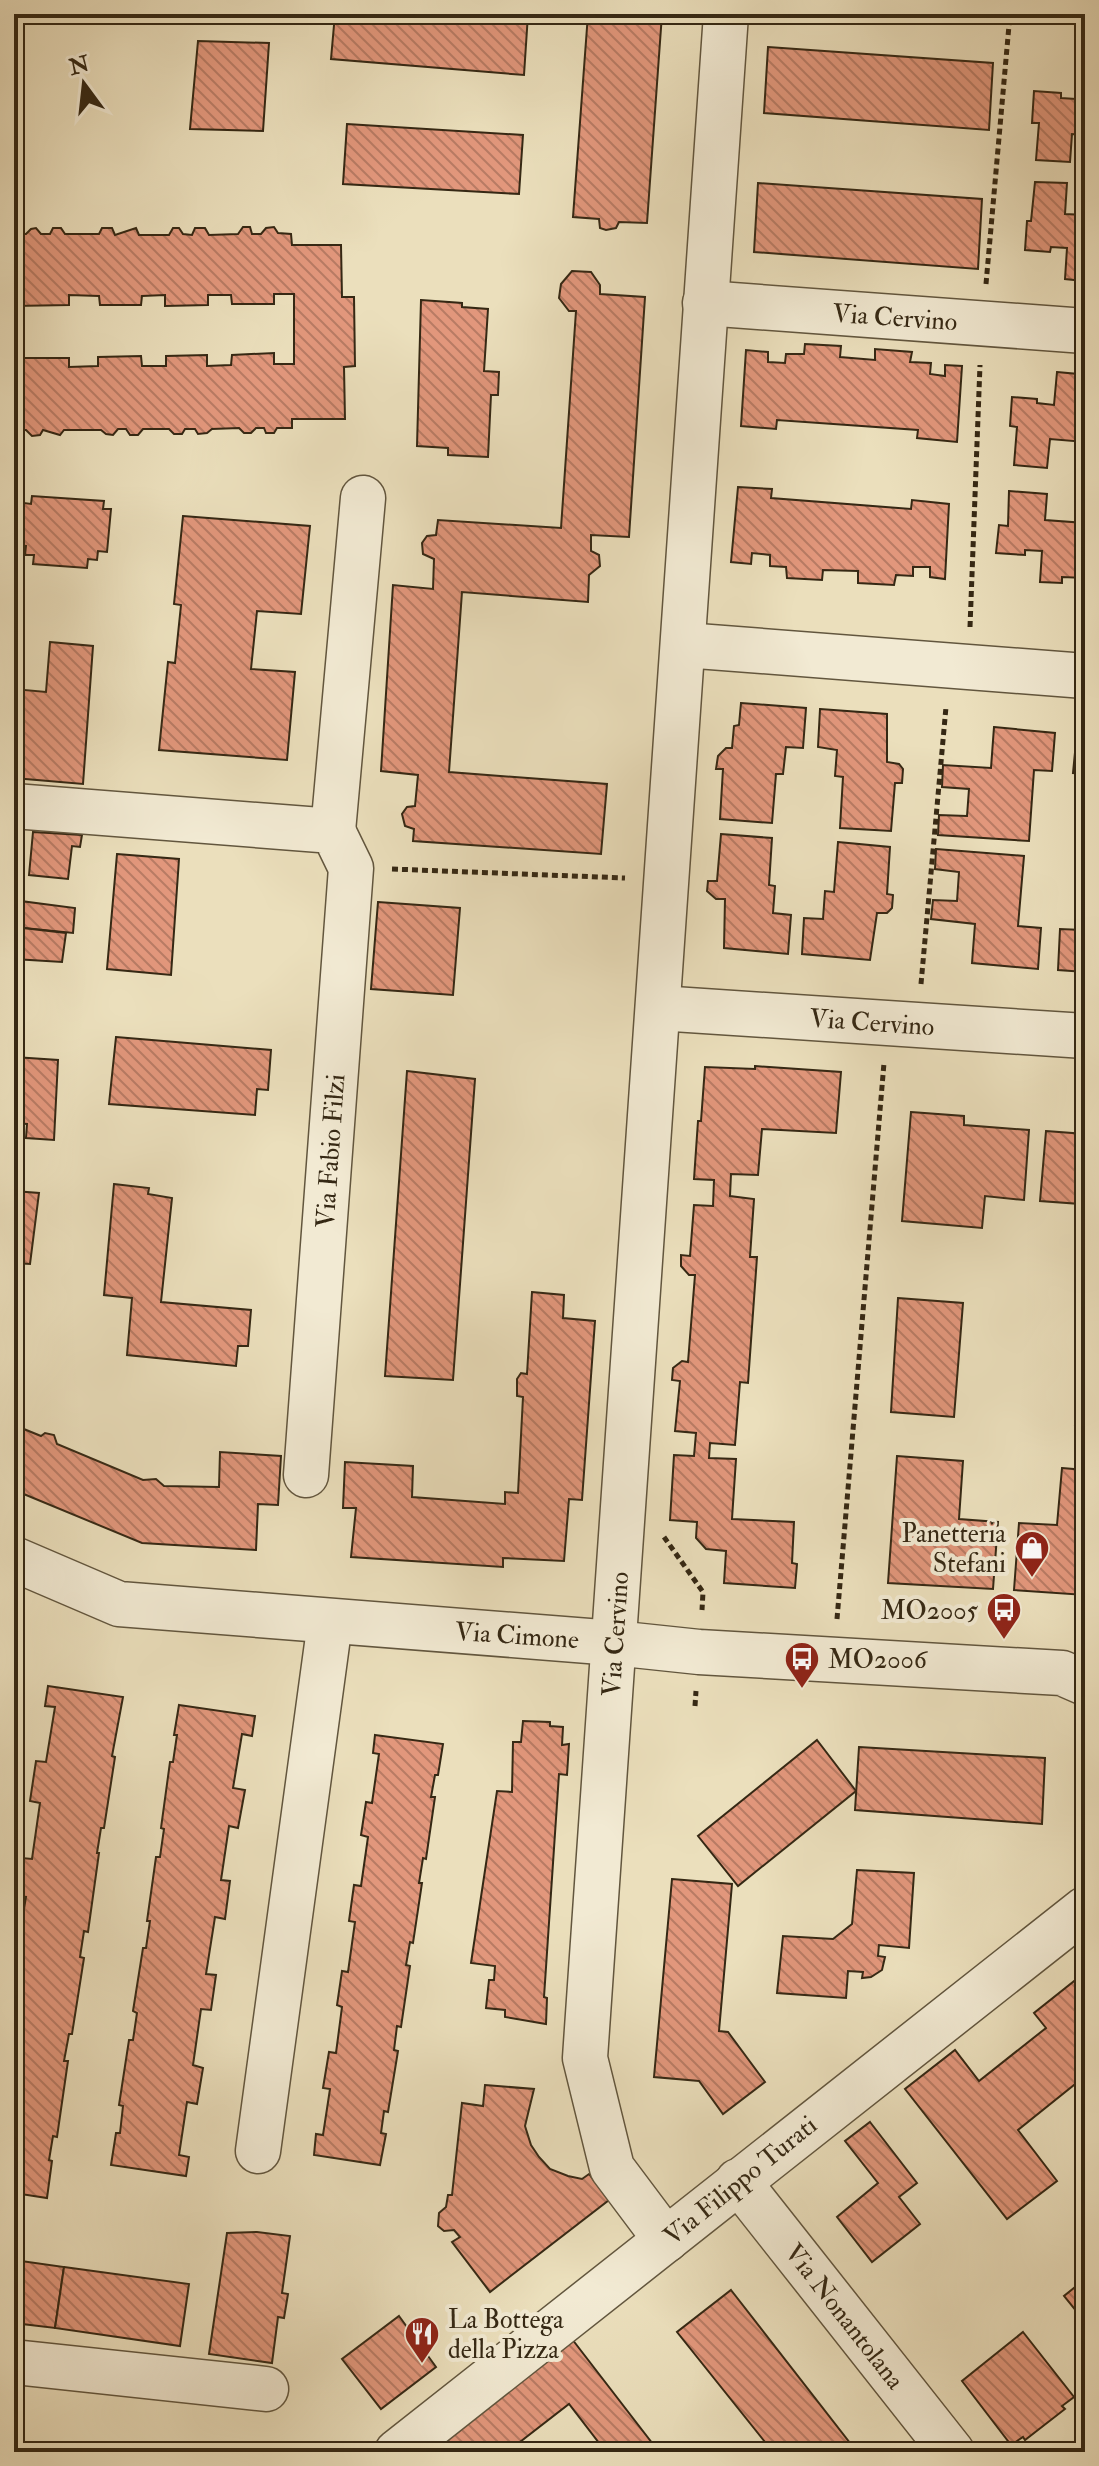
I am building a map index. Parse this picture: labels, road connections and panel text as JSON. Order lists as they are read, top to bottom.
{
  "streets": {
    "street": [
      "Via Cervino",
      "Via Fabio Filzi",
      "Via Cimone",
      "Via Filippo Turati",
      "Via Nonantolana"
    ]
  },
  "crossings": [
    ["Via Cervino", "Via Cimone"],
    ["Via Cervino", "Via Filippo Turati"],
    ["Via Filippo Turati", "Via Nonantolana"]
  ],
  "places": {
    "shop": ["Panetteria Stefani"],
    "bus stop": ["MO2005", "MO2006"],
    "restaurant": ["La Bottega della Pizza"]
  },
  "north": "top"
}
